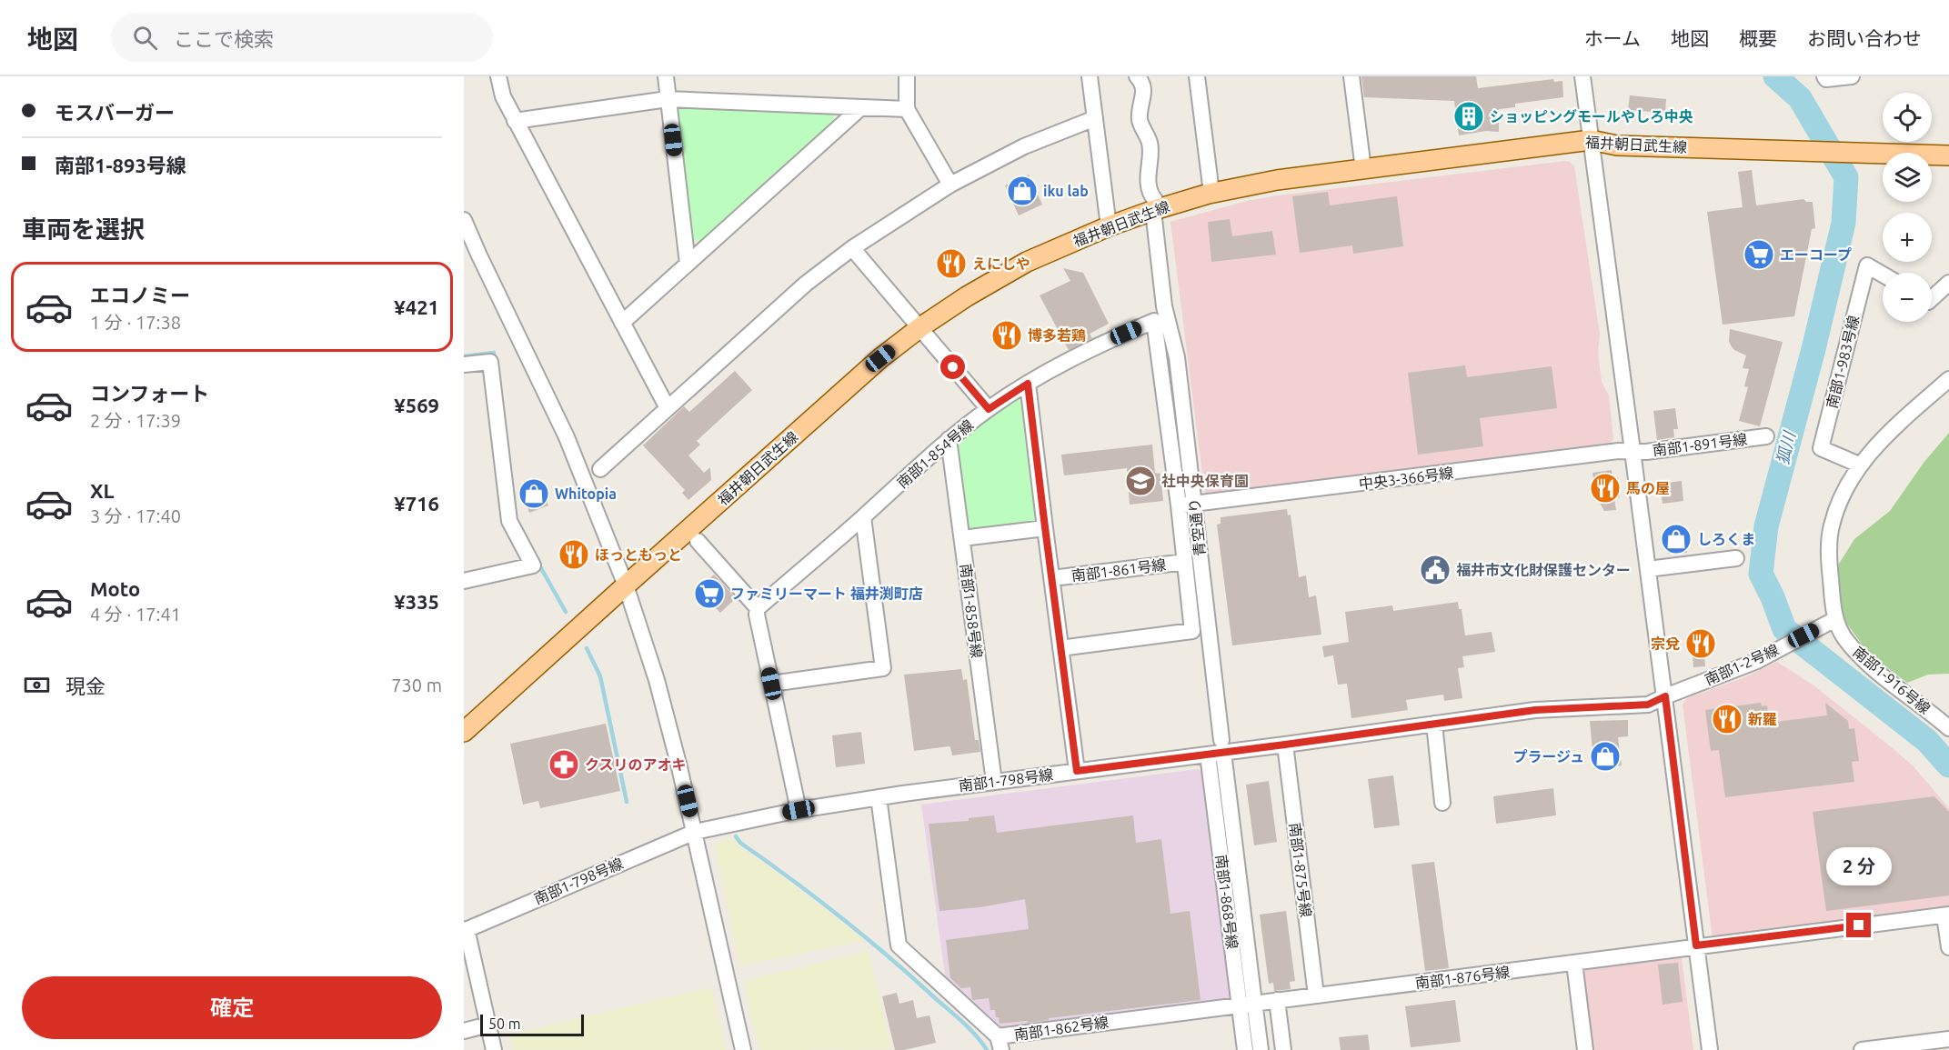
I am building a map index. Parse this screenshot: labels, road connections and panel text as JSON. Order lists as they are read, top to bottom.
{
  "streets": {
    "main road": ["福井朝日武生線"],
    "street": [
      "南部1-983号線",
      "南部1-891号線",
      "南部1-854号線",
      "中央3-366号線",
      "青空通り",
      "南部1-861号線",
      "南部1-858号線",
      "南部1-2号線",
      "南部1-916号線",
      "南部1-798号線",
      "南部1-875号線",
      "南部1-868号線",
      "南部1-876号線",
      "南部1-862号線"
    ]
  },
  "crossings": [
    ["南部1-983号線", "南部1-916号線"],
    ["南部1-891号線", "中央3-366号線"],
    ["南部1-854号線", "中央3-366号線"],
    ["南部1-854号線", "南部1-861号線"],
    ["南部1-854号線", "南部1-858号線"],
    ["中央3-366号線", "青空通り"],
    ["南部1-858号線", "南部1-798号線"],
    ["南部1-2号線", "南部1-916号線"],
    ["南部1-2号線", "南部1-798号線"],
    ["南部1-798号線", "南部1-875号線"],
    ["南部1-798号線", "南部1-868号線"],
    ["南部1-798号線", "南部1-862号線"],
    ["南部1-875号線", "南部1-876号線"],
    ["南部1-868号線", "南部1-862号線"],
    ["南部1-876号線", "南部1-862号線"]
  ],
  "water": ["狐川"],
  "places": {
    "building": ["ショッピングモールやしろ中央"],
    "shop": [
      "iku lab",
      "Whitopia",
      "しろくま",
      "プラージュ"
    ],
    "supermarket": ["エーコープ", "ファミリーマート 福井渕町店"],
    "restaurant": [
      "えにしや",
      "博多若鶏",
      "馬の屋",
      "ほっともっと",
      "宗兌",
      "新羅"
    ],
    "school or university": ["社中央保育園"],
    "public building": ["福井市文化財保護センター"],
    "pharmacy": ["クスリのアオキ"]
  },
  "scale_bar": "50 m",
  "page": {
    "header": "地図",
    "search": "ここで検索",
    "nav": [
      "ホーム",
      "地図",
      "概要",
      "お問い合わせ"
    ],
    "banner": ["モスバーガー", "南部1-893号線"],
    "map_buttons": ["+", "−"],
    "heading": "車両を選択",
    "list": [
      {
        "name": "エコノミー",
        "note": "1 分 · 17:38",
        "value": "¥421"
      },
      {
        "name": "コンフォート",
        "note": "2 分 · 17:39",
        "value": "¥569"
      },
      {
        "name": "XL",
        "note": "3 分 · 17:40",
        "value": "¥716"
      },
      {
        "name": "Moto",
        "note": "4 分 · 17:41",
        "value": "¥335"
      }
    ],
    "pay": ["現金", "730 m"],
    "bubble": "2 分",
    "buttons": "確定",
    "scale": "50 m"
  }
}
